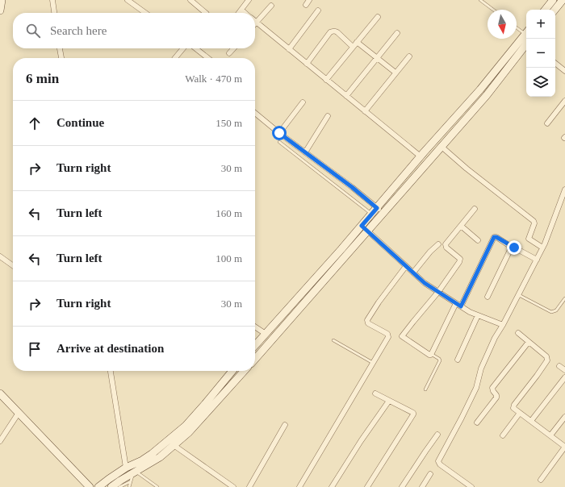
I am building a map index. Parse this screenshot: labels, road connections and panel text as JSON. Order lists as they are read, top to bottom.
{
  "north": "bottom",
  "page": {
    "map_buttons": ["+", "−"],
    "search": "Search here",
    "heading": ["6 min", "Walk · 470 m"],
    "list": [
      ["Continue", "150 m"],
      ["Turn right", "30 m"],
      ["Turn left", "160 m"],
      ["Turn left", "100 m"],
      ["Turn right", "30 m"],
      "Arrive at destination"
    ]
  }
}
